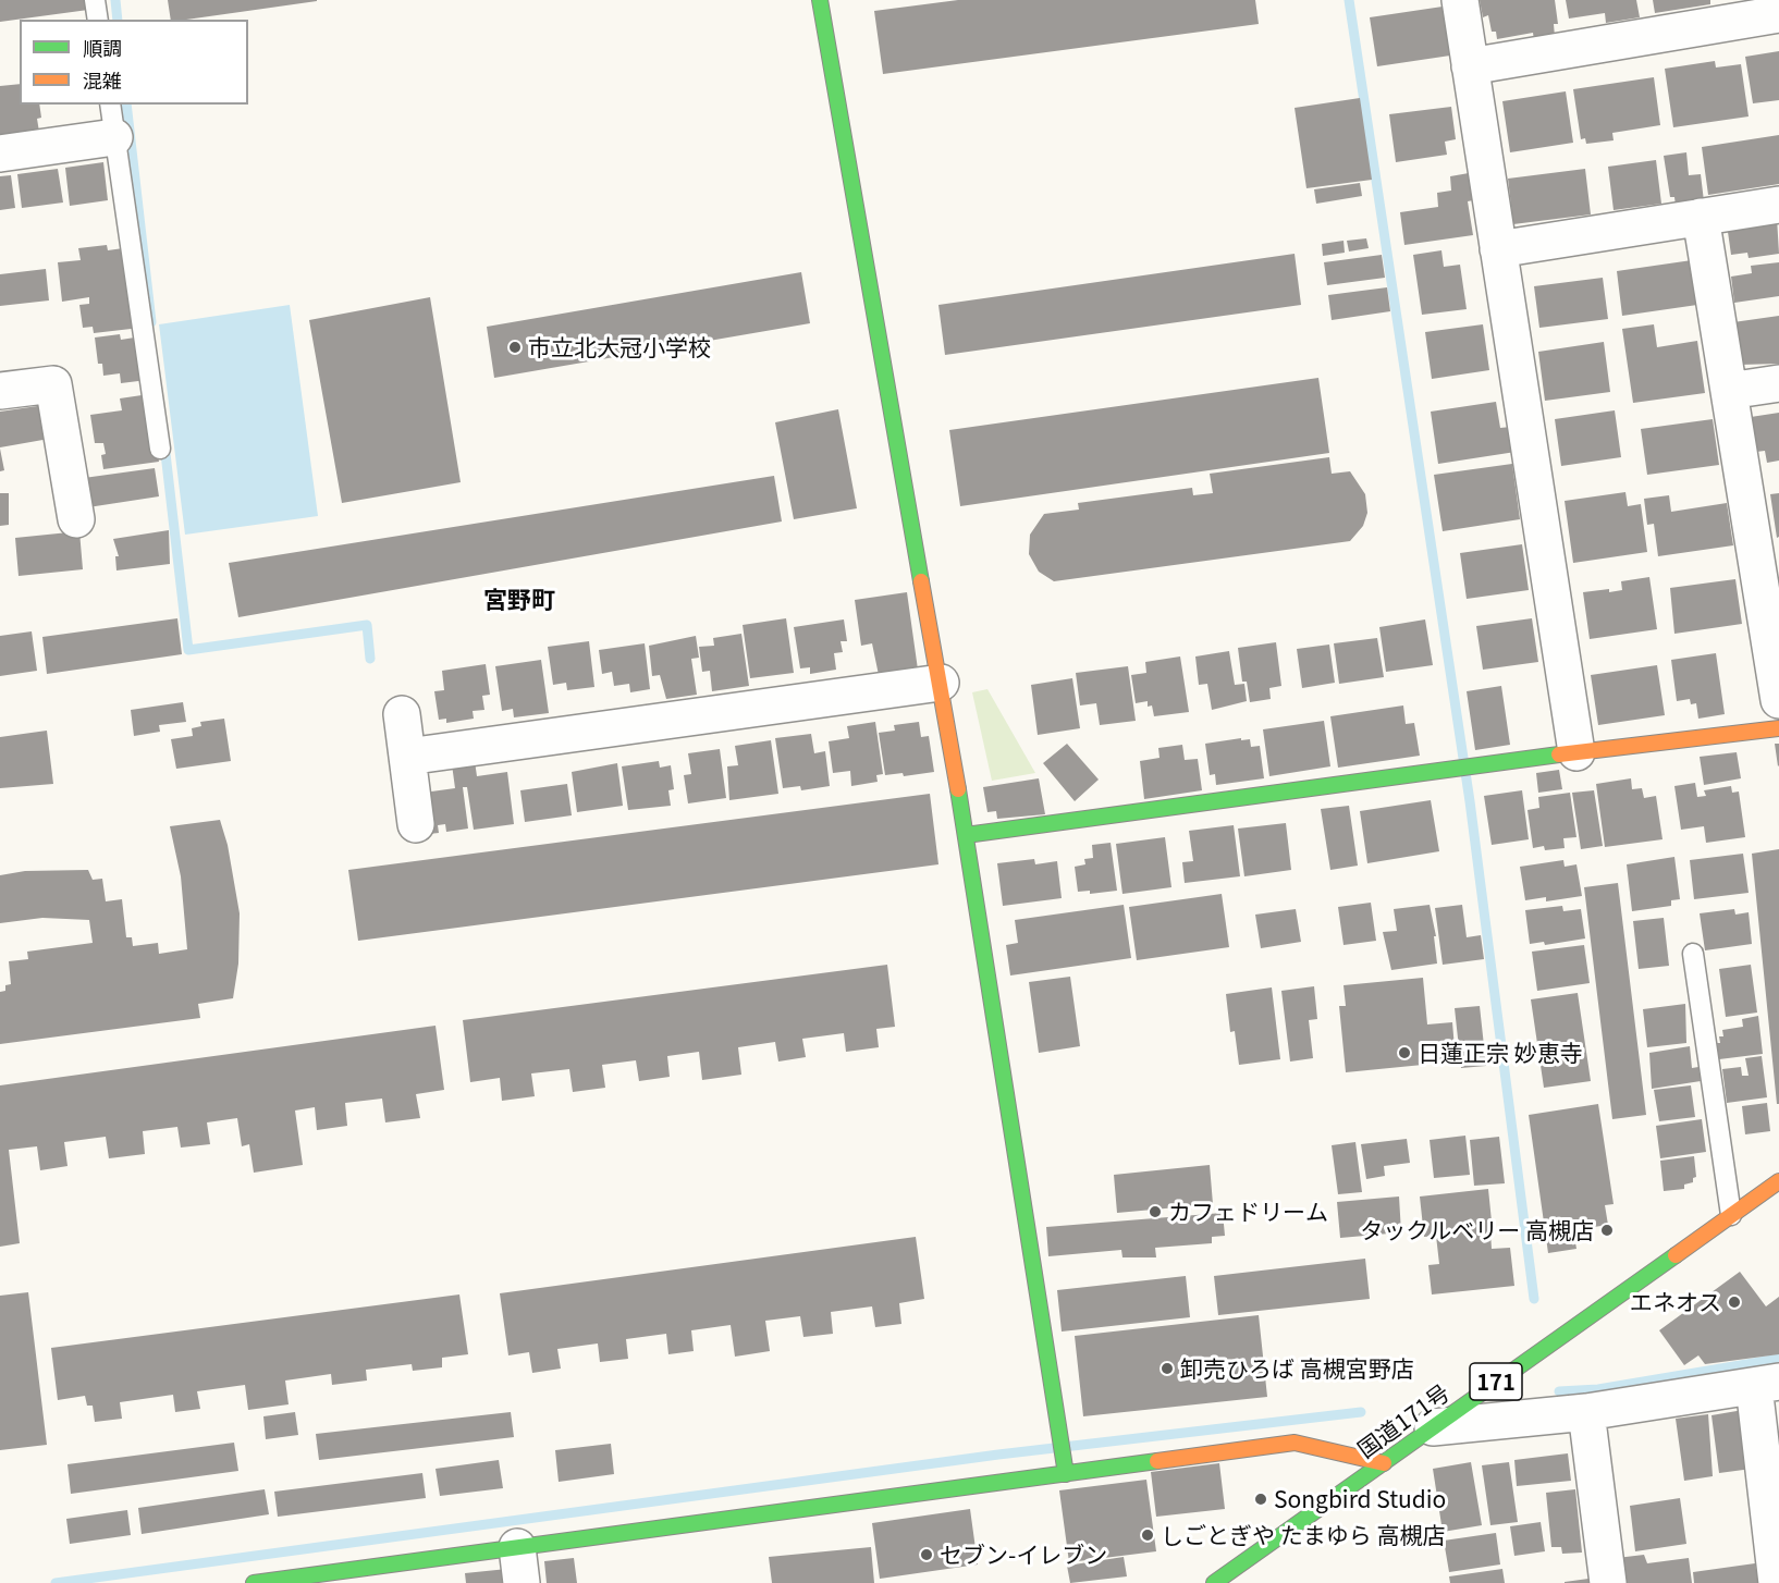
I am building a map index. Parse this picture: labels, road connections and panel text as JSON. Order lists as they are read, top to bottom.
{
  "streets": {
    "main road": ["171", "国道171号"]
  },
  "districts": ["宮野町"],
  "places": [
    "市立北大冠小学校",
    "日蓮正宗 妙恵寺",
    "カフェドリーム",
    "タックルベリー 高槻店",
    "エネオス",
    "卸売ひろば 高槻宮野店",
    "Songbird Studio",
    "しごとぎや たまゆら 高槻店",
    "セブン-イレブン"
  ],
  "legend": ["順調", "混雑"]
}
